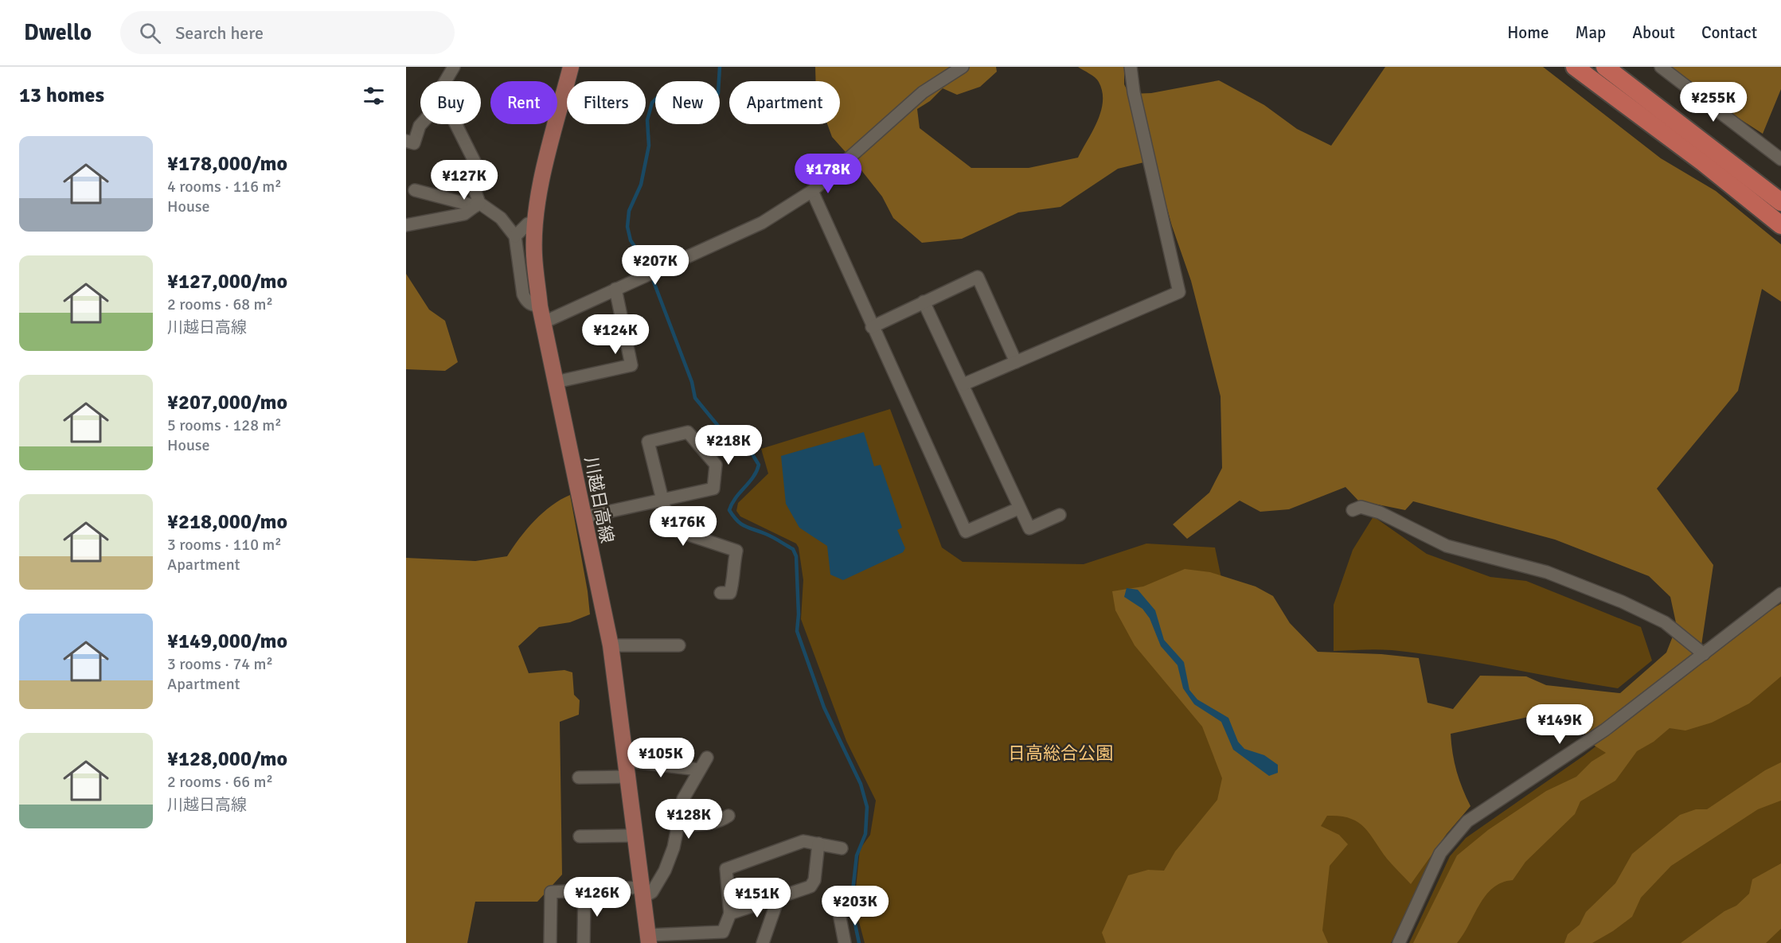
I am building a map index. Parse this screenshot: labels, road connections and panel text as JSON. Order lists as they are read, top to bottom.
{
  "streets": {
    "main road": ["川越日高線"]
  },
  "parks": ["日高総合公園"],
  "page": {
    "header": "Dwello",
    "search": "Search here",
    "nav": [
      "Home",
      "Map",
      "About",
      "Contact"
    ],
    "heading": "13 homes",
    "chip": [
      "Buy",
      "Rent",
      "Filters",
      "New",
      "Apartment"
    ],
    "price": [
      "¥255K",
      "¥178K",
      "¥127K",
      "¥207K",
      "¥124K",
      "¥218K",
      "¥176K",
      "¥149K",
      "¥105K",
      "¥128K",
      "¥126K",
      "¥151K",
      "¥203K"
    ],
    "list": [
      {
        "name": "¥178,000/mo",
        "note": "4 rooms · 116 m² · House"
      },
      {
        "name": "¥127,000/mo",
        "note": "2 rooms · 68 m² · 川越日高線"
      },
      {
        "name": "¥207,000/mo",
        "note": "5 rooms · 128 m² · House"
      },
      {
        "name": "¥218,000/mo",
        "note": "3 rooms · 110 m² · Apartment"
      },
      {
        "name": "¥149,000/mo",
        "note": "3 rooms · 74 m² · Apartment"
      },
      {
        "name": "¥128,000/mo",
        "note": "2 rooms · 66 m² · 川越日高線"
      }
    ]
  }
}
